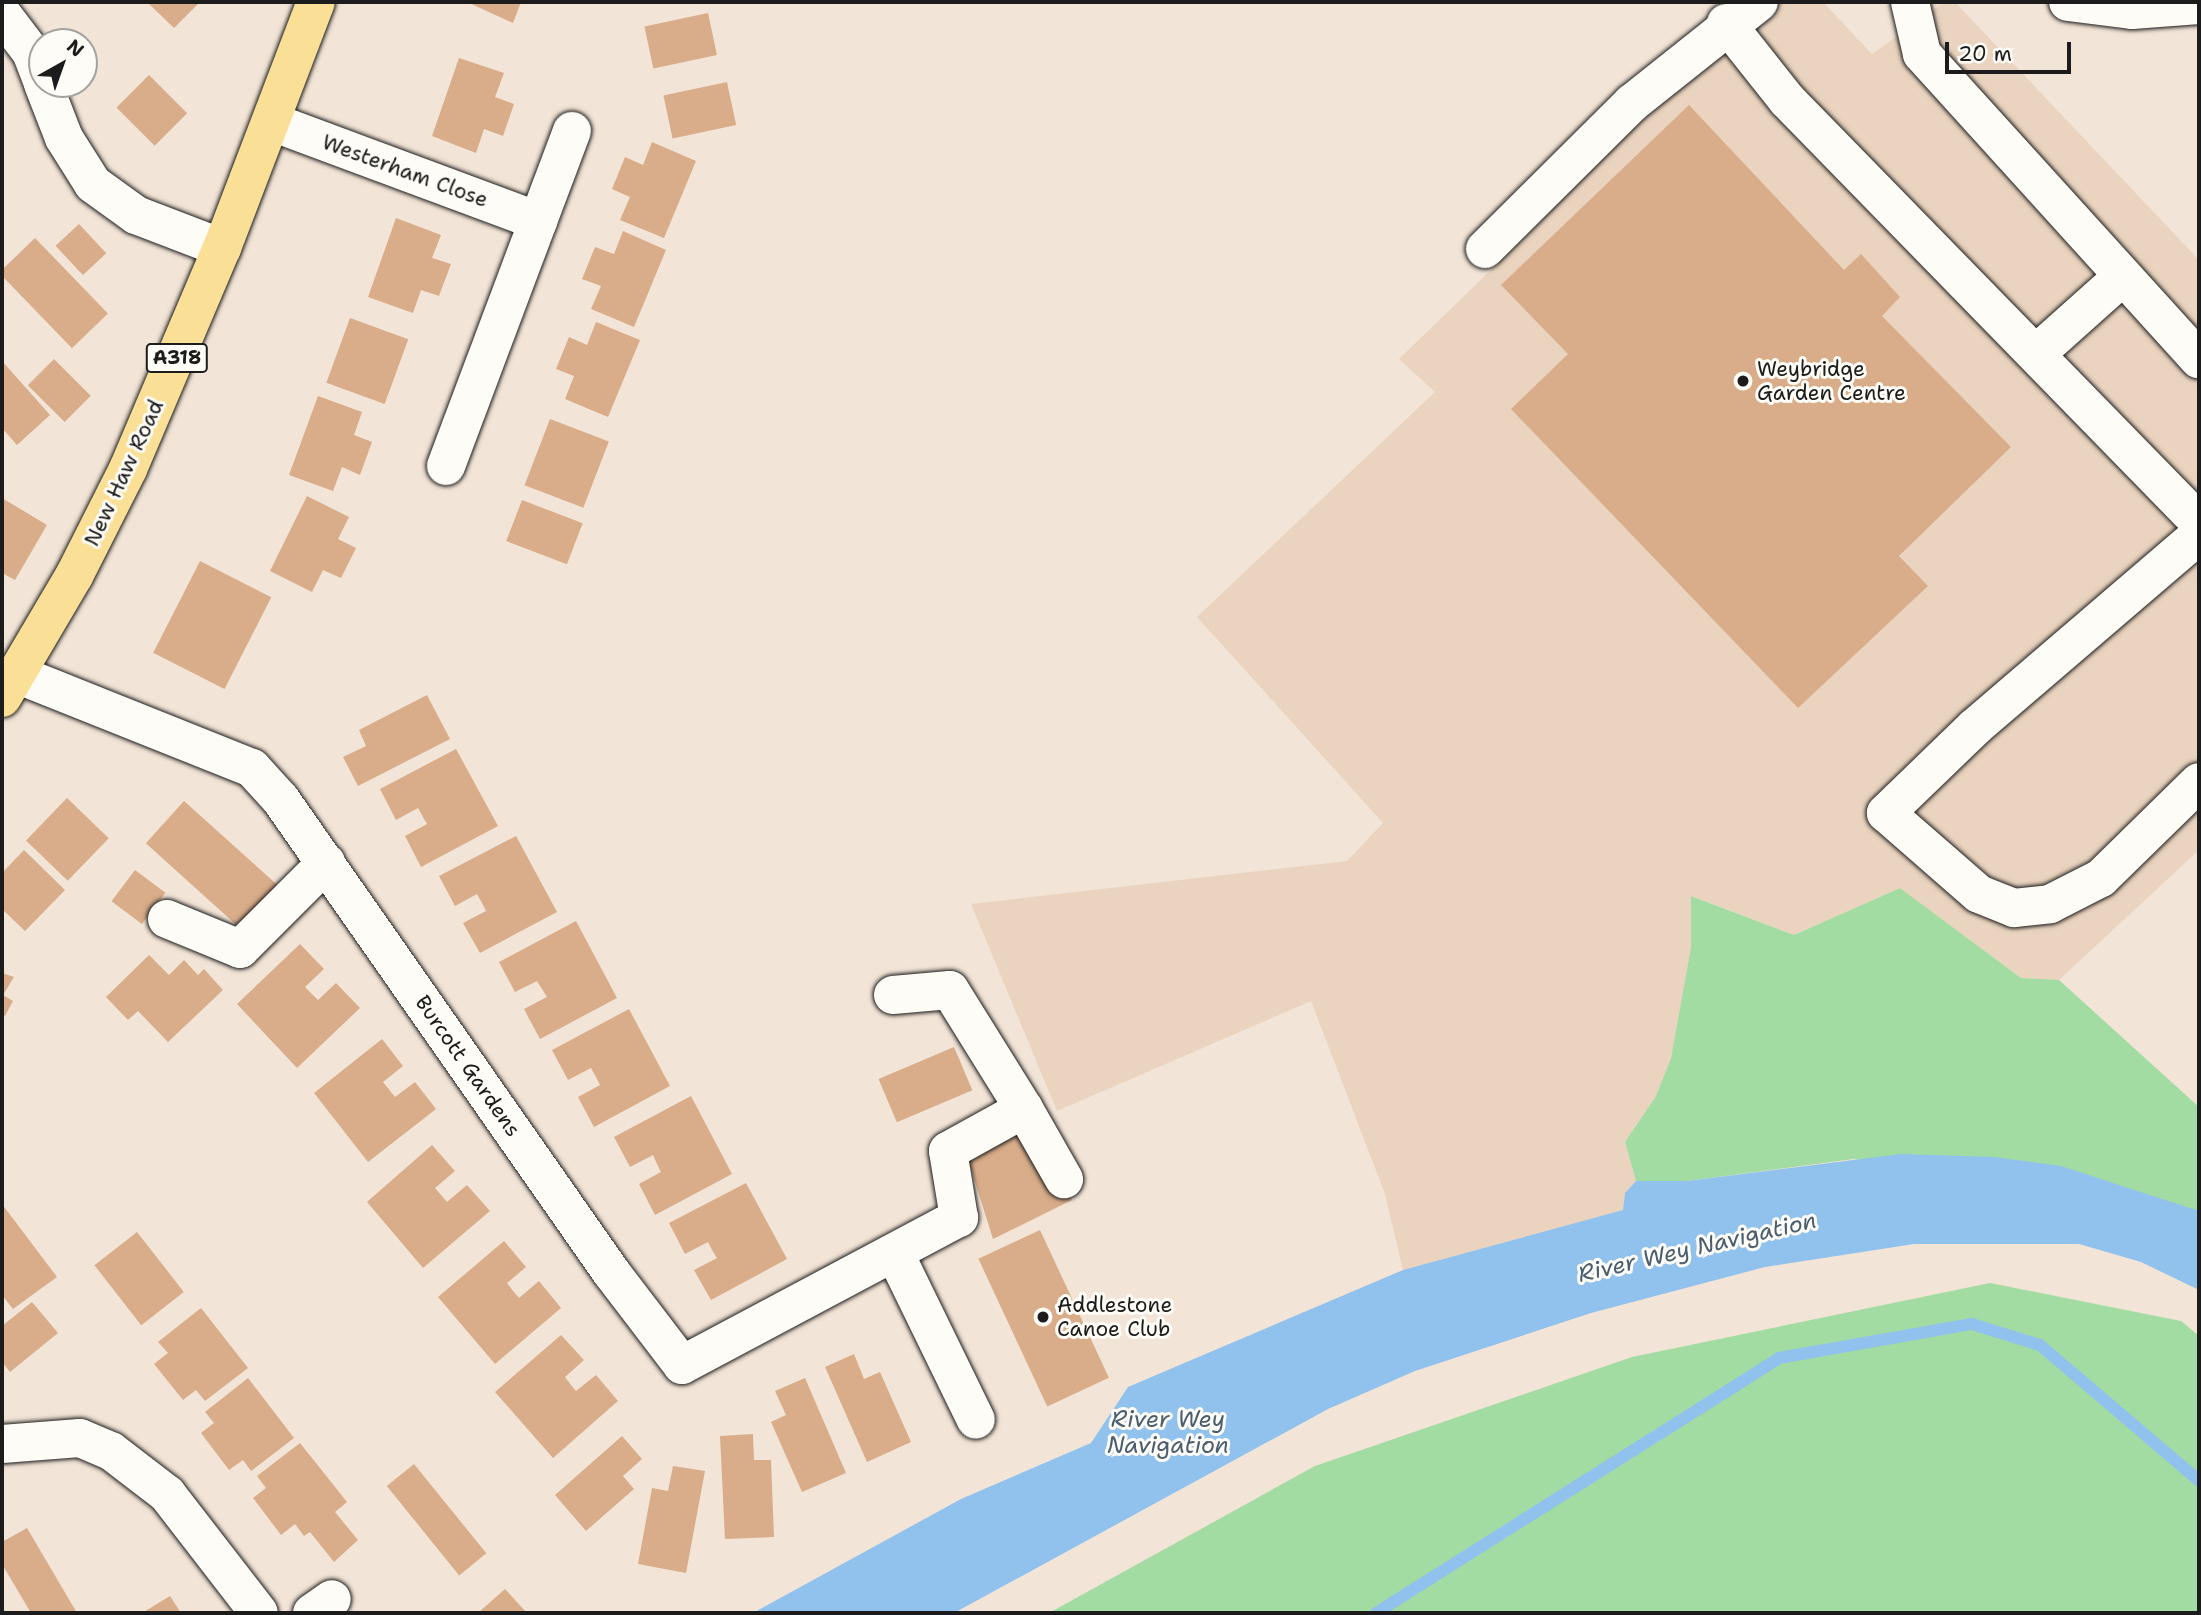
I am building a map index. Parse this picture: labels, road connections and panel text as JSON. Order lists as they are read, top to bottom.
{
  "streets": {
    "main road": ["A318", "New Haw Road"],
    "street": ["Westerham Close", "Burcott Gardens"]
  },
  "crossings": [
    ["Westerham Close", "New Haw Road"],
    ["New Haw Road", "Burcott Gardens"]
  ],
  "water": ["River Wey Navigation"],
  "places": ["Weybridge Garden Centre", "Addlestone Canoe Club"],
  "scale_bar": "20 m",
  "north": "top right"
}
